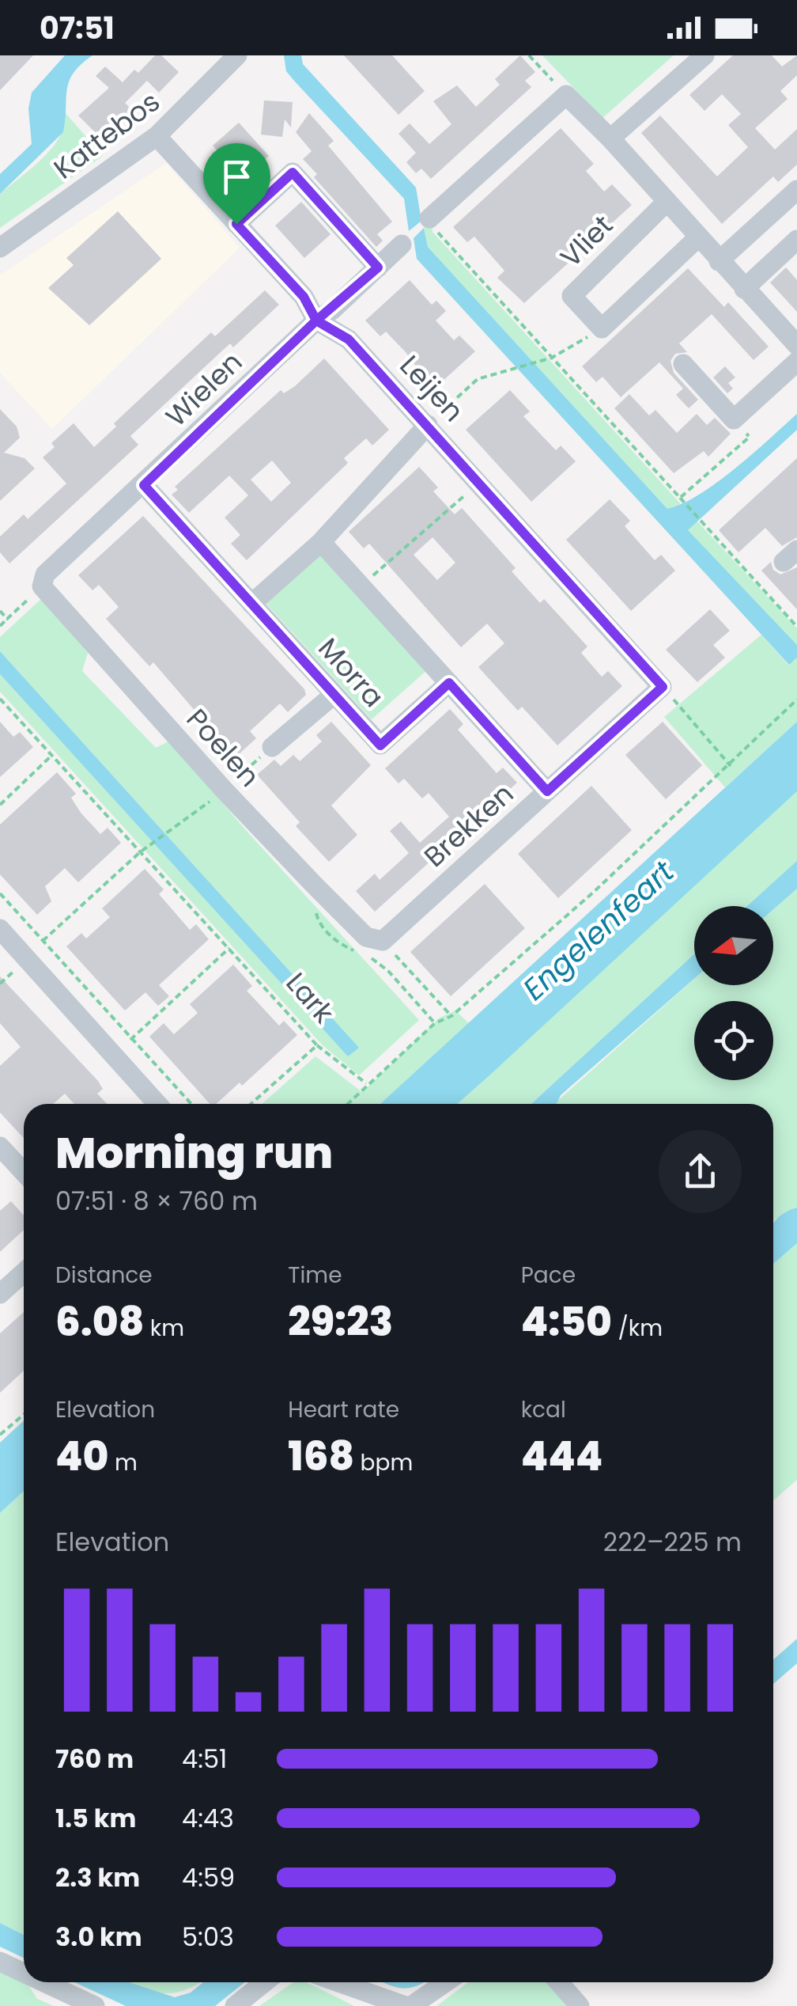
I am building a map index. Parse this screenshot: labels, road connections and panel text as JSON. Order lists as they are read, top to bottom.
{
  "streets": {
    "street": [
      "Kattebos",
      "Vliet",
      "Leijen",
      "Wielen",
      "Morra",
      "Poelen",
      "Brekken"
    ],
    "path": ["Lark"]
  },
  "crossings": [
    ["Kattebos", "Leijen"],
    ["Leijen", "Wielen"],
    ["Leijen", "Brekken"],
    ["Wielen", "Morra"],
    ["Wielen", "Poelen"],
    ["Poelen", "Brekken"]
  ],
  "water": ["Engelenfeart"],
  "north": "left",
  "page": {
    "status": "07:51",
    "heading": ["Morning run", "07:51 · 8 × 760 m"],
    "stats": [
      ["Distance", "6.08 km"],
      ["Time", "29:23"],
      ["Pace", "4:50 /km"],
      ["Elevation", "40 m"],
      ["Heart rate", "168 bpm"],
      ["kcal", "444"]
    ],
    "chart": ["Elevation", "222–225 m"],
    "list": [
      {
        "name": "760 m",
        "note": "4:51"
      },
      {
        "name": "1.5 km",
        "note": "4:43"
      },
      {
        "name": "2.3 km",
        "note": "4:59"
      },
      {
        "name": "3.0 km",
        "note": "5:03"
      }
    ]
  }
}
